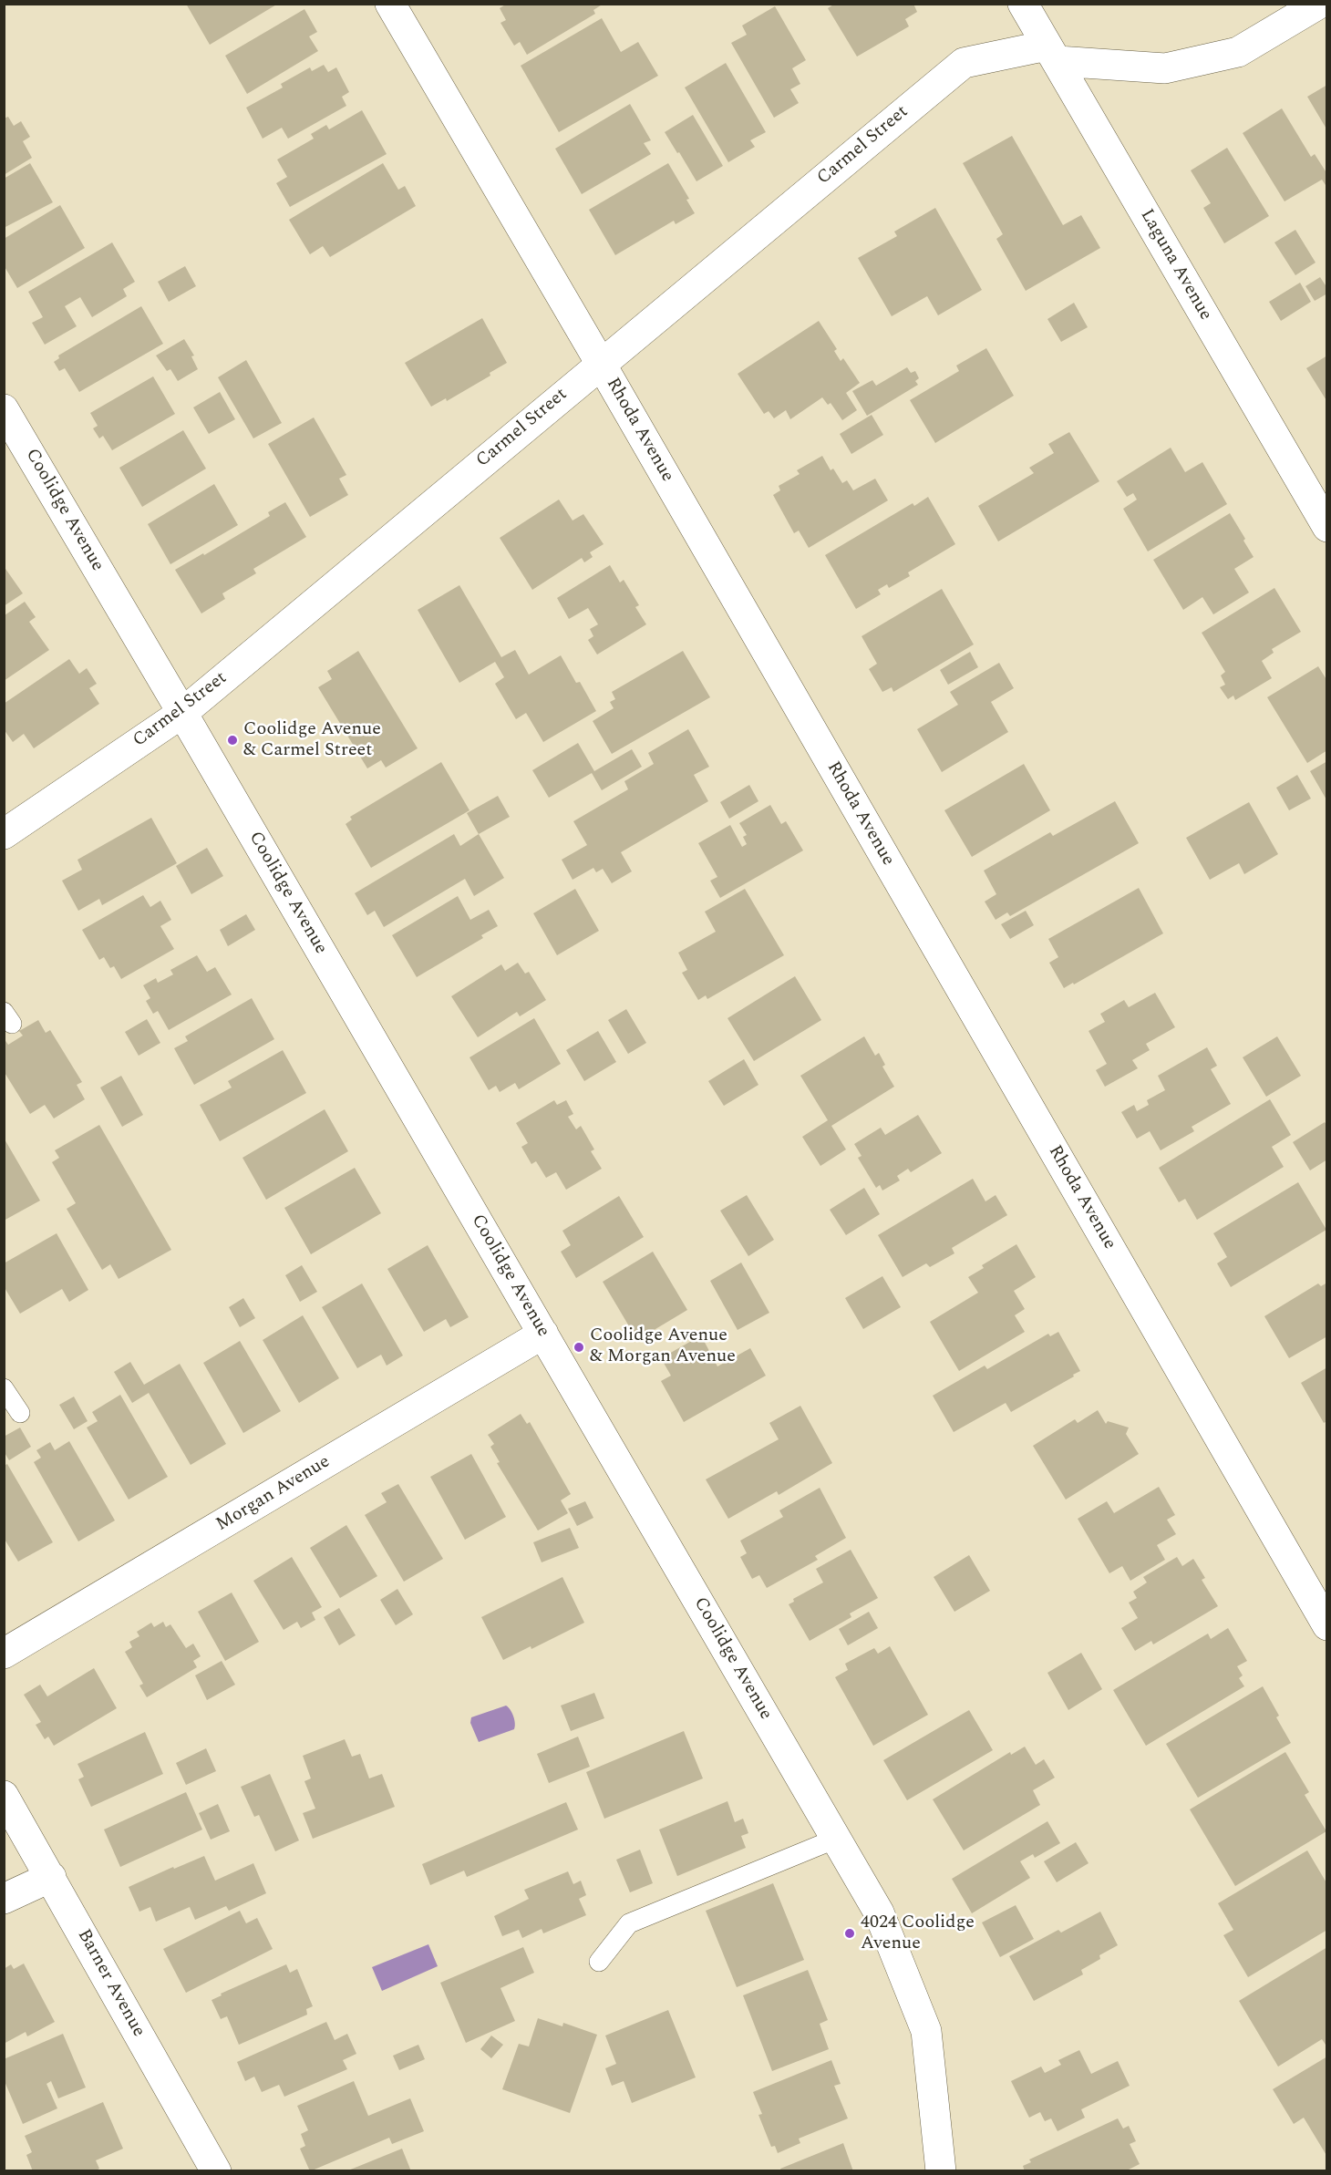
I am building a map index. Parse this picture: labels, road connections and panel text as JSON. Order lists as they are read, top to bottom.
{
  "streets": {
    "street": [
      "Carmel Street",
      "Laguna Avenue",
      "Rhoda Avenue",
      "Coolidge Avenue",
      "Morgan Avenue",
      "Barner Avenue"
    ]
  },
  "crossings": [
    ["Carmel Street", "Laguna Avenue"],
    ["Carmel Street", "Rhoda Avenue"],
    ["Carmel Street", "Coolidge Avenue"],
    ["Coolidge Avenue", "Morgan Avenue"]
  ],
  "places": ["Coolidge Avenue & Carmel Street", "Coolidge Avenue & Morgan Avenue", "4024 Coolidge Avenue"]
}
